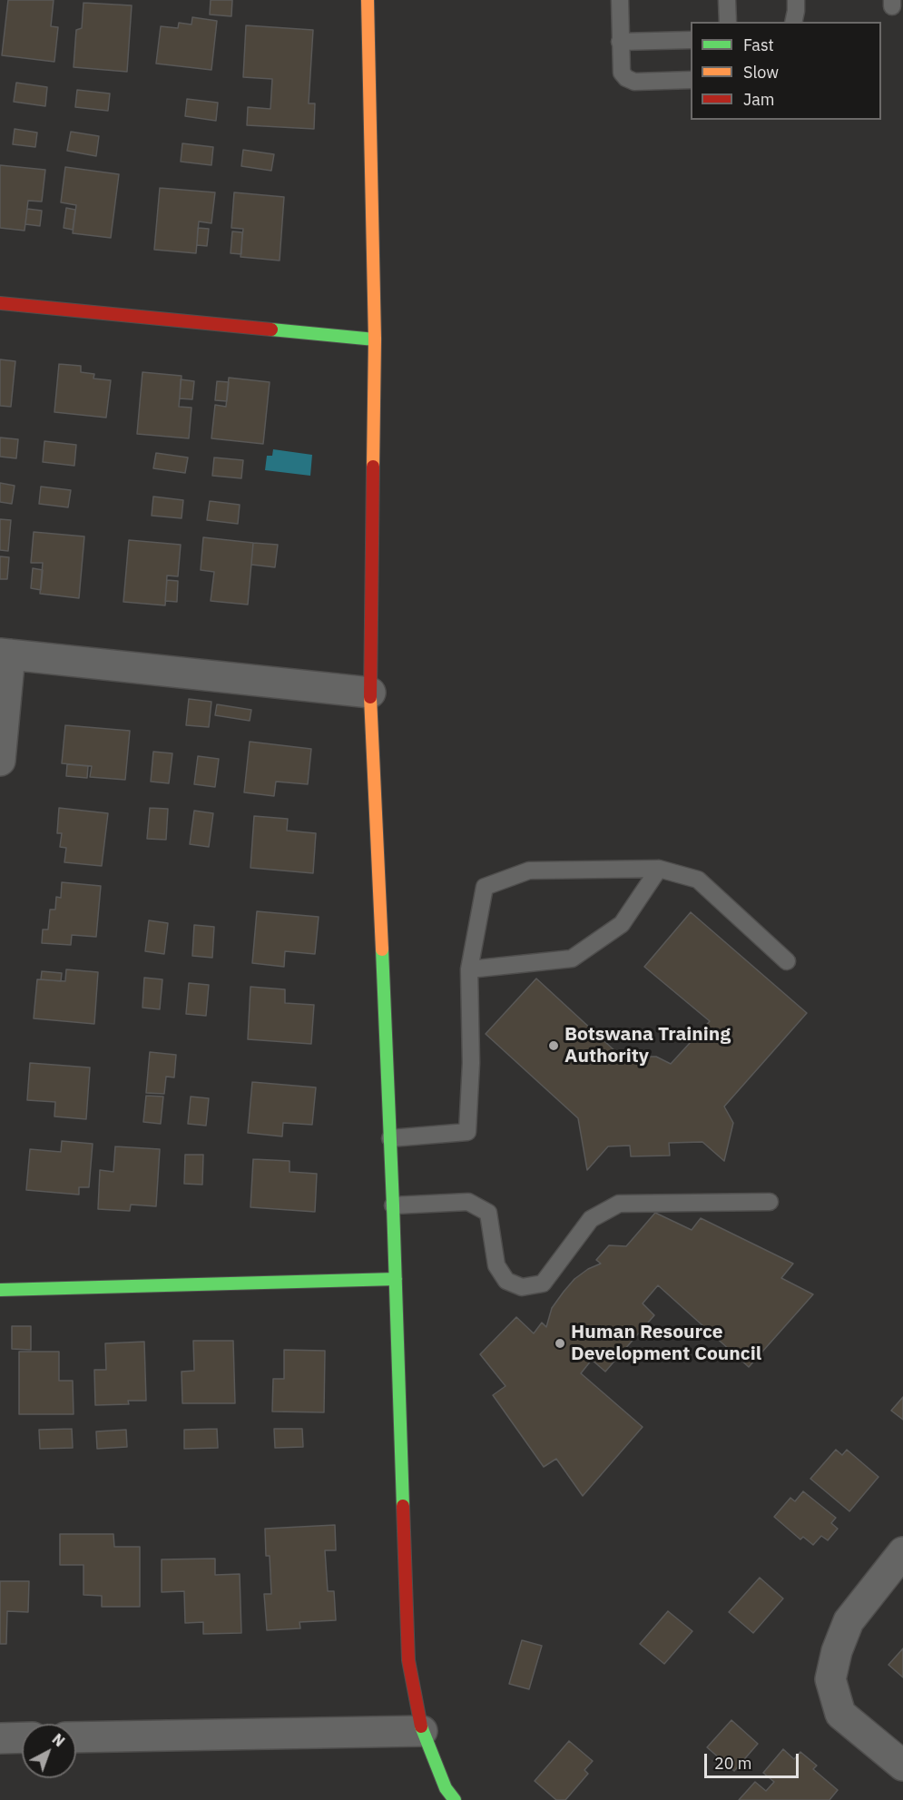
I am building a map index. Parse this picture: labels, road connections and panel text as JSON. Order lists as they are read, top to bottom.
{
  "places": ["Botswana Training Authority", "Human Resource Development Council"],
  "legend": ["Fast", "Slow", "Jam"],
  "scale_bar": "20 m",
  "north": "top right"
}
